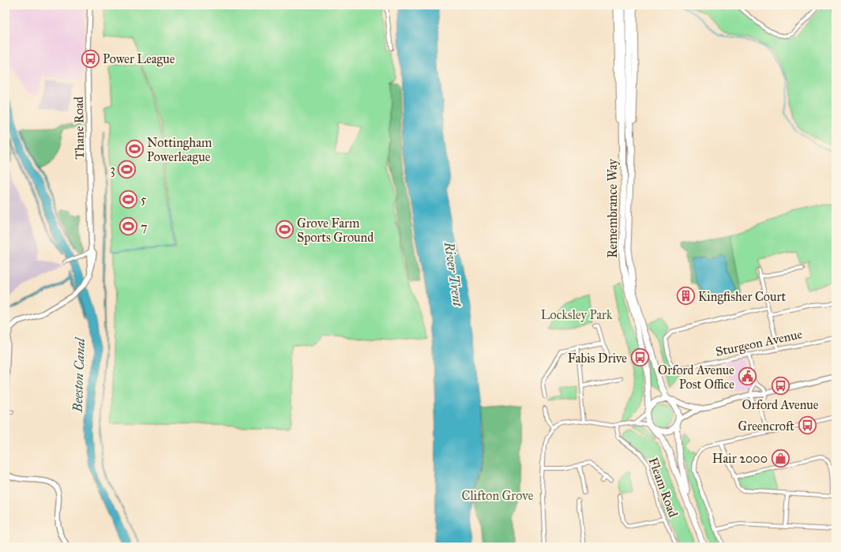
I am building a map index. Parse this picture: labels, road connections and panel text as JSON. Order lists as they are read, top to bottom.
{
  "streets": {
    "highway": ["Remembrance Way"],
    "street": ["Thane Road", "Sturgeon Avenue", "Fleam Road"]
  },
  "water": ["River Trent", "Beeston Canal"],
  "parks": ["Locksley Park", "Clifton Grove"],
  "places": {
    "bus stop": [
      "Power League",
      "Fabis Drive",
      "Orford Avenue",
      "Greencroft"
    ],
    "sports": [
      "Nottingham Powerleague",
      "3",
      "5",
      "7",
      "Grove Farm Sports Ground"
    ],
    "building": ["Kingfisher Court"],
    "public building": ["Orford Avenue Post Office"],
    "shop": ["Hair 2000"]
  }
}
